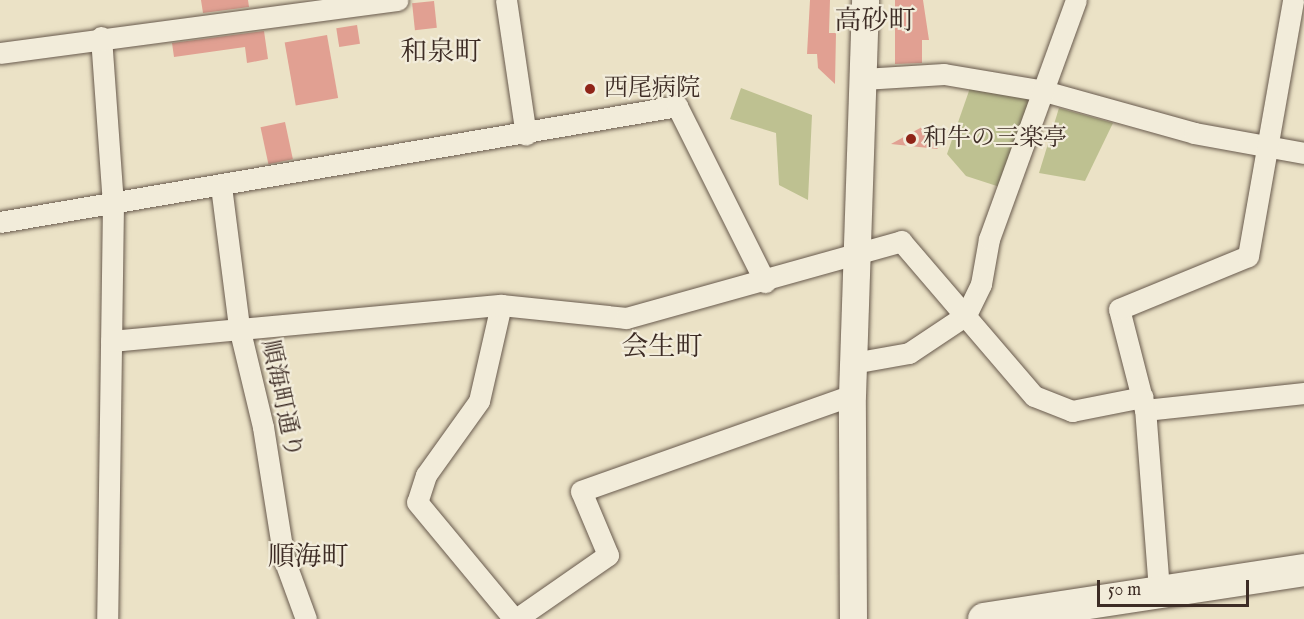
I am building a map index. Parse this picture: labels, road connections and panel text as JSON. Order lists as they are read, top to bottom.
{
  "streets": {
    "street": ["順海町通り"]
  },
  "districts": [
    "高砂町",
    "和泉町",
    "会生町",
    "順海町"
  ],
  "places": ["西尾病院", "和牛の三楽亭"],
  "scale_bar": "50 m"
}
